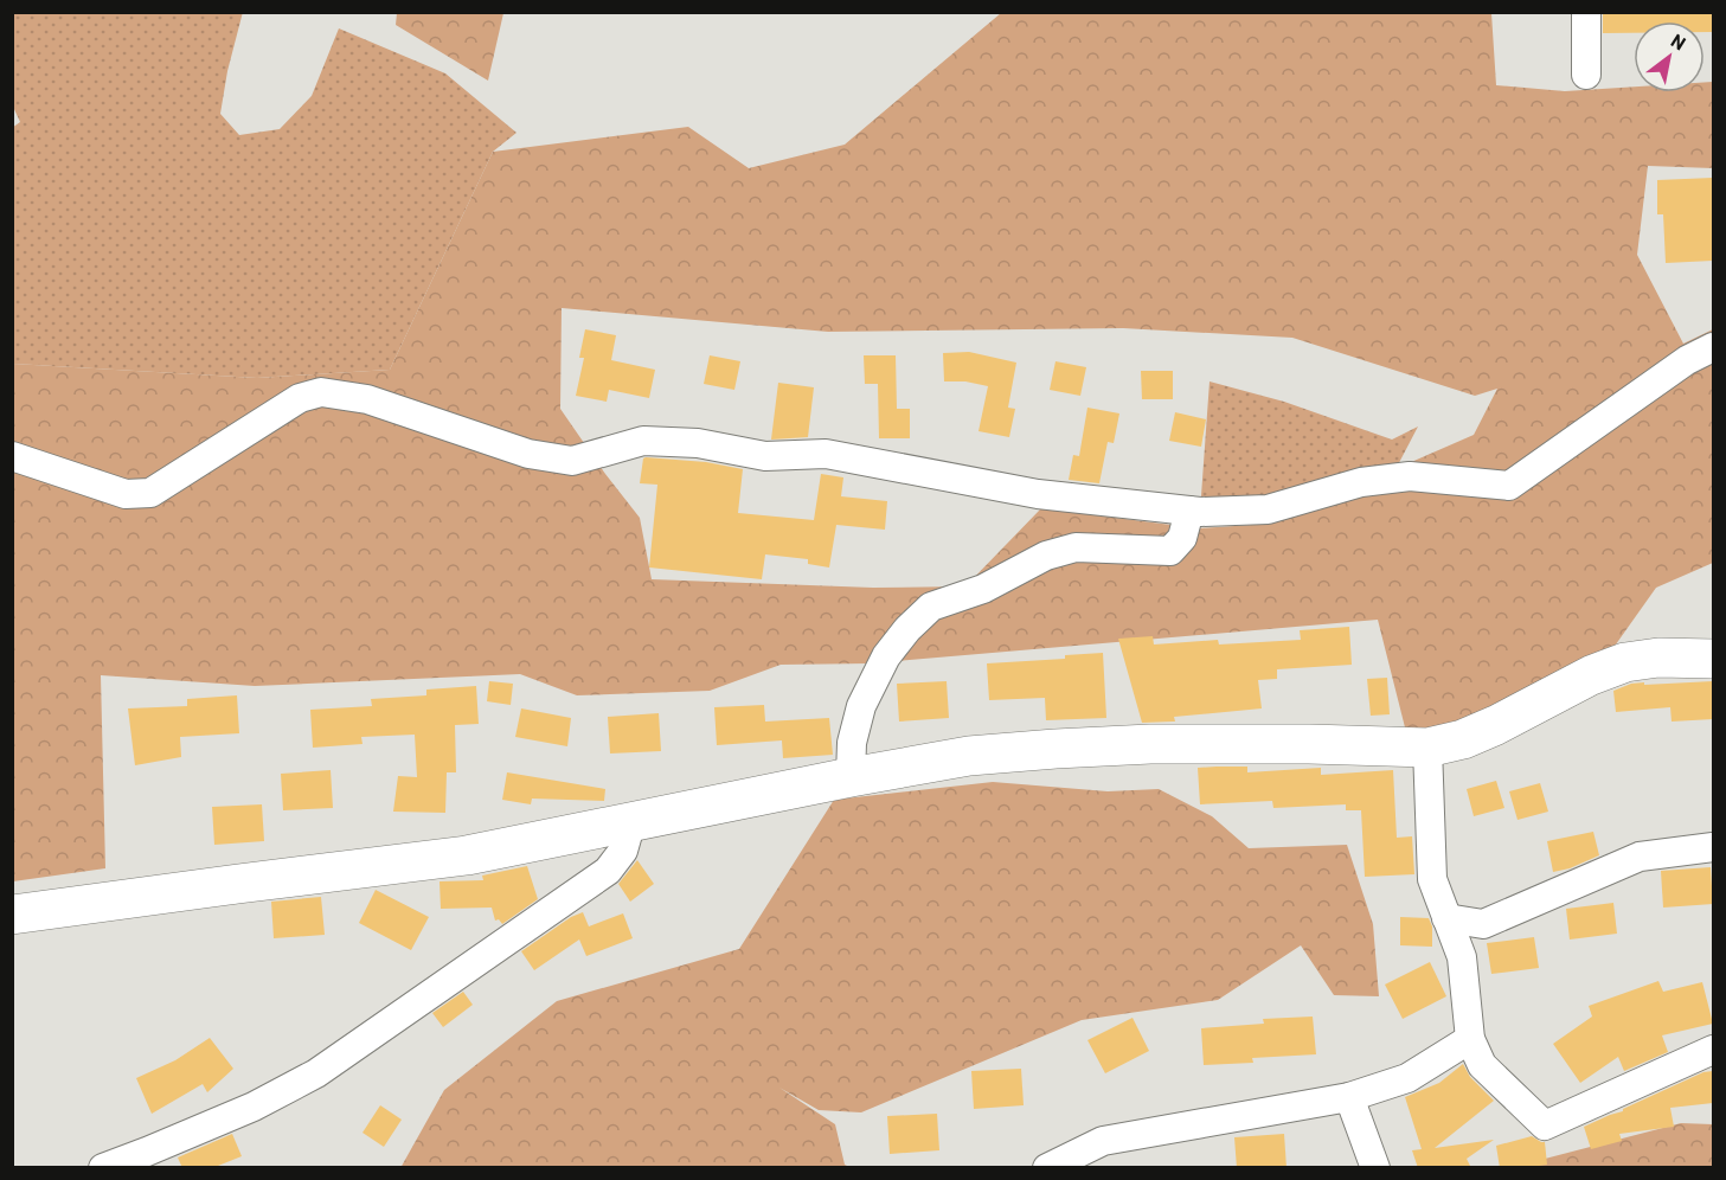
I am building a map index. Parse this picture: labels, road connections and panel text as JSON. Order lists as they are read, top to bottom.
{
  "north": "top right"
}
